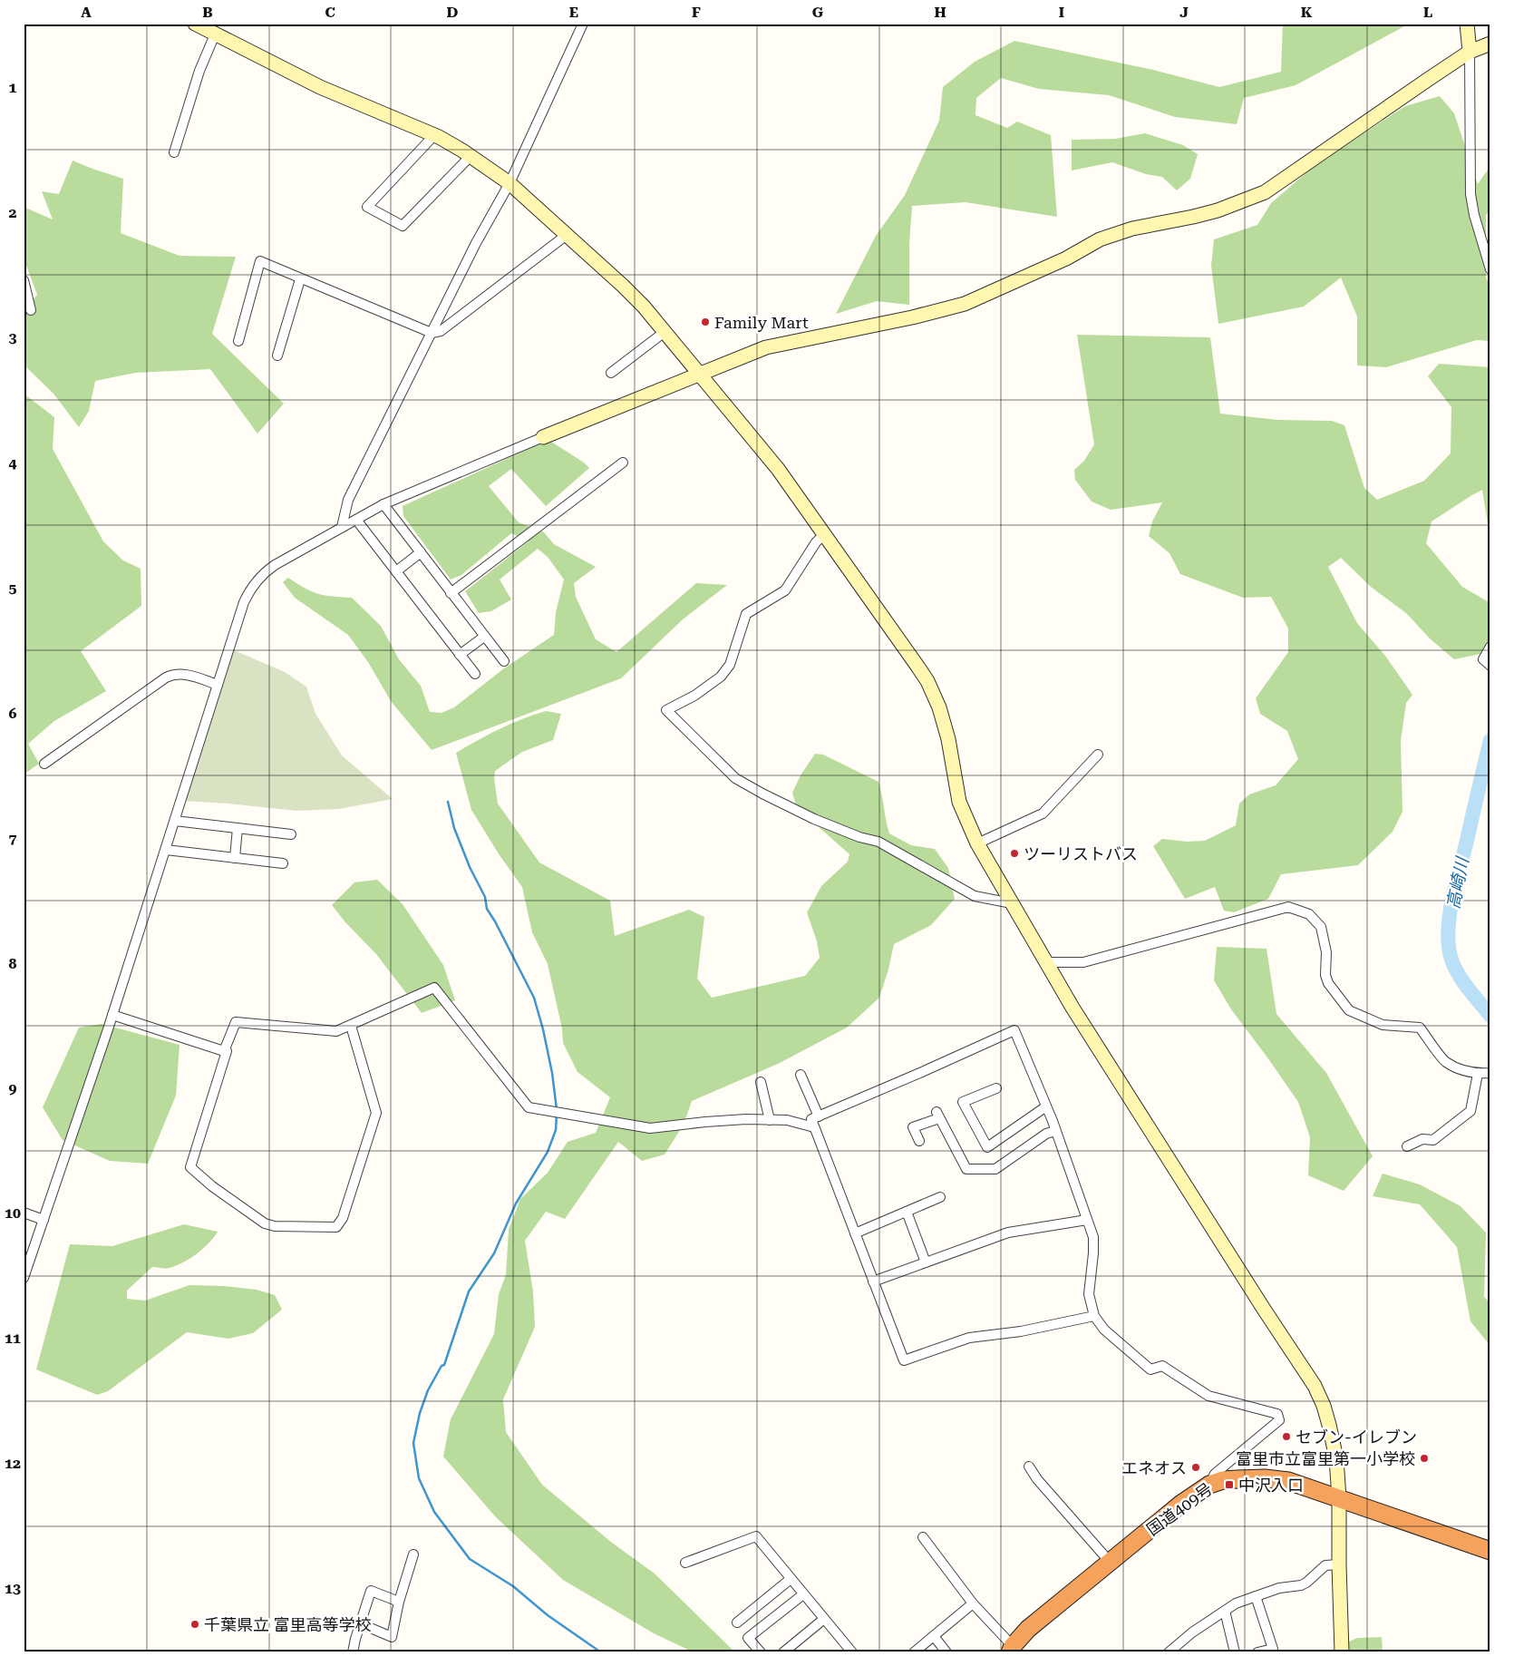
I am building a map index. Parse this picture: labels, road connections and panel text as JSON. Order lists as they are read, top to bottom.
{
  "streets": {
    "highway": ["国道409号"]
  },
  "water": ["高崎川"],
  "places": {
    "other": [
      "Family Mart",
      "ツーリストバス",
      "セブン-イレブン",
      "富里市立富里第一小学校",
      "エネオス",
      "千葉県立 富里高等学校"
    ],
    "transit": ["中沢入口"]
  },
  "grid": {
    "columns": [
      "A",
      "B",
      "C",
      "D",
      "E",
      "F",
      "G",
      "H",
      "I",
      "J",
      "K",
      "L"
    ],
    "rows": [
      "1",
      "2",
      "3",
      "4",
      "5",
      "6",
      "7",
      "8",
      "9",
      "10",
      "11",
      "12",
      "13"
    ]
  }
}
